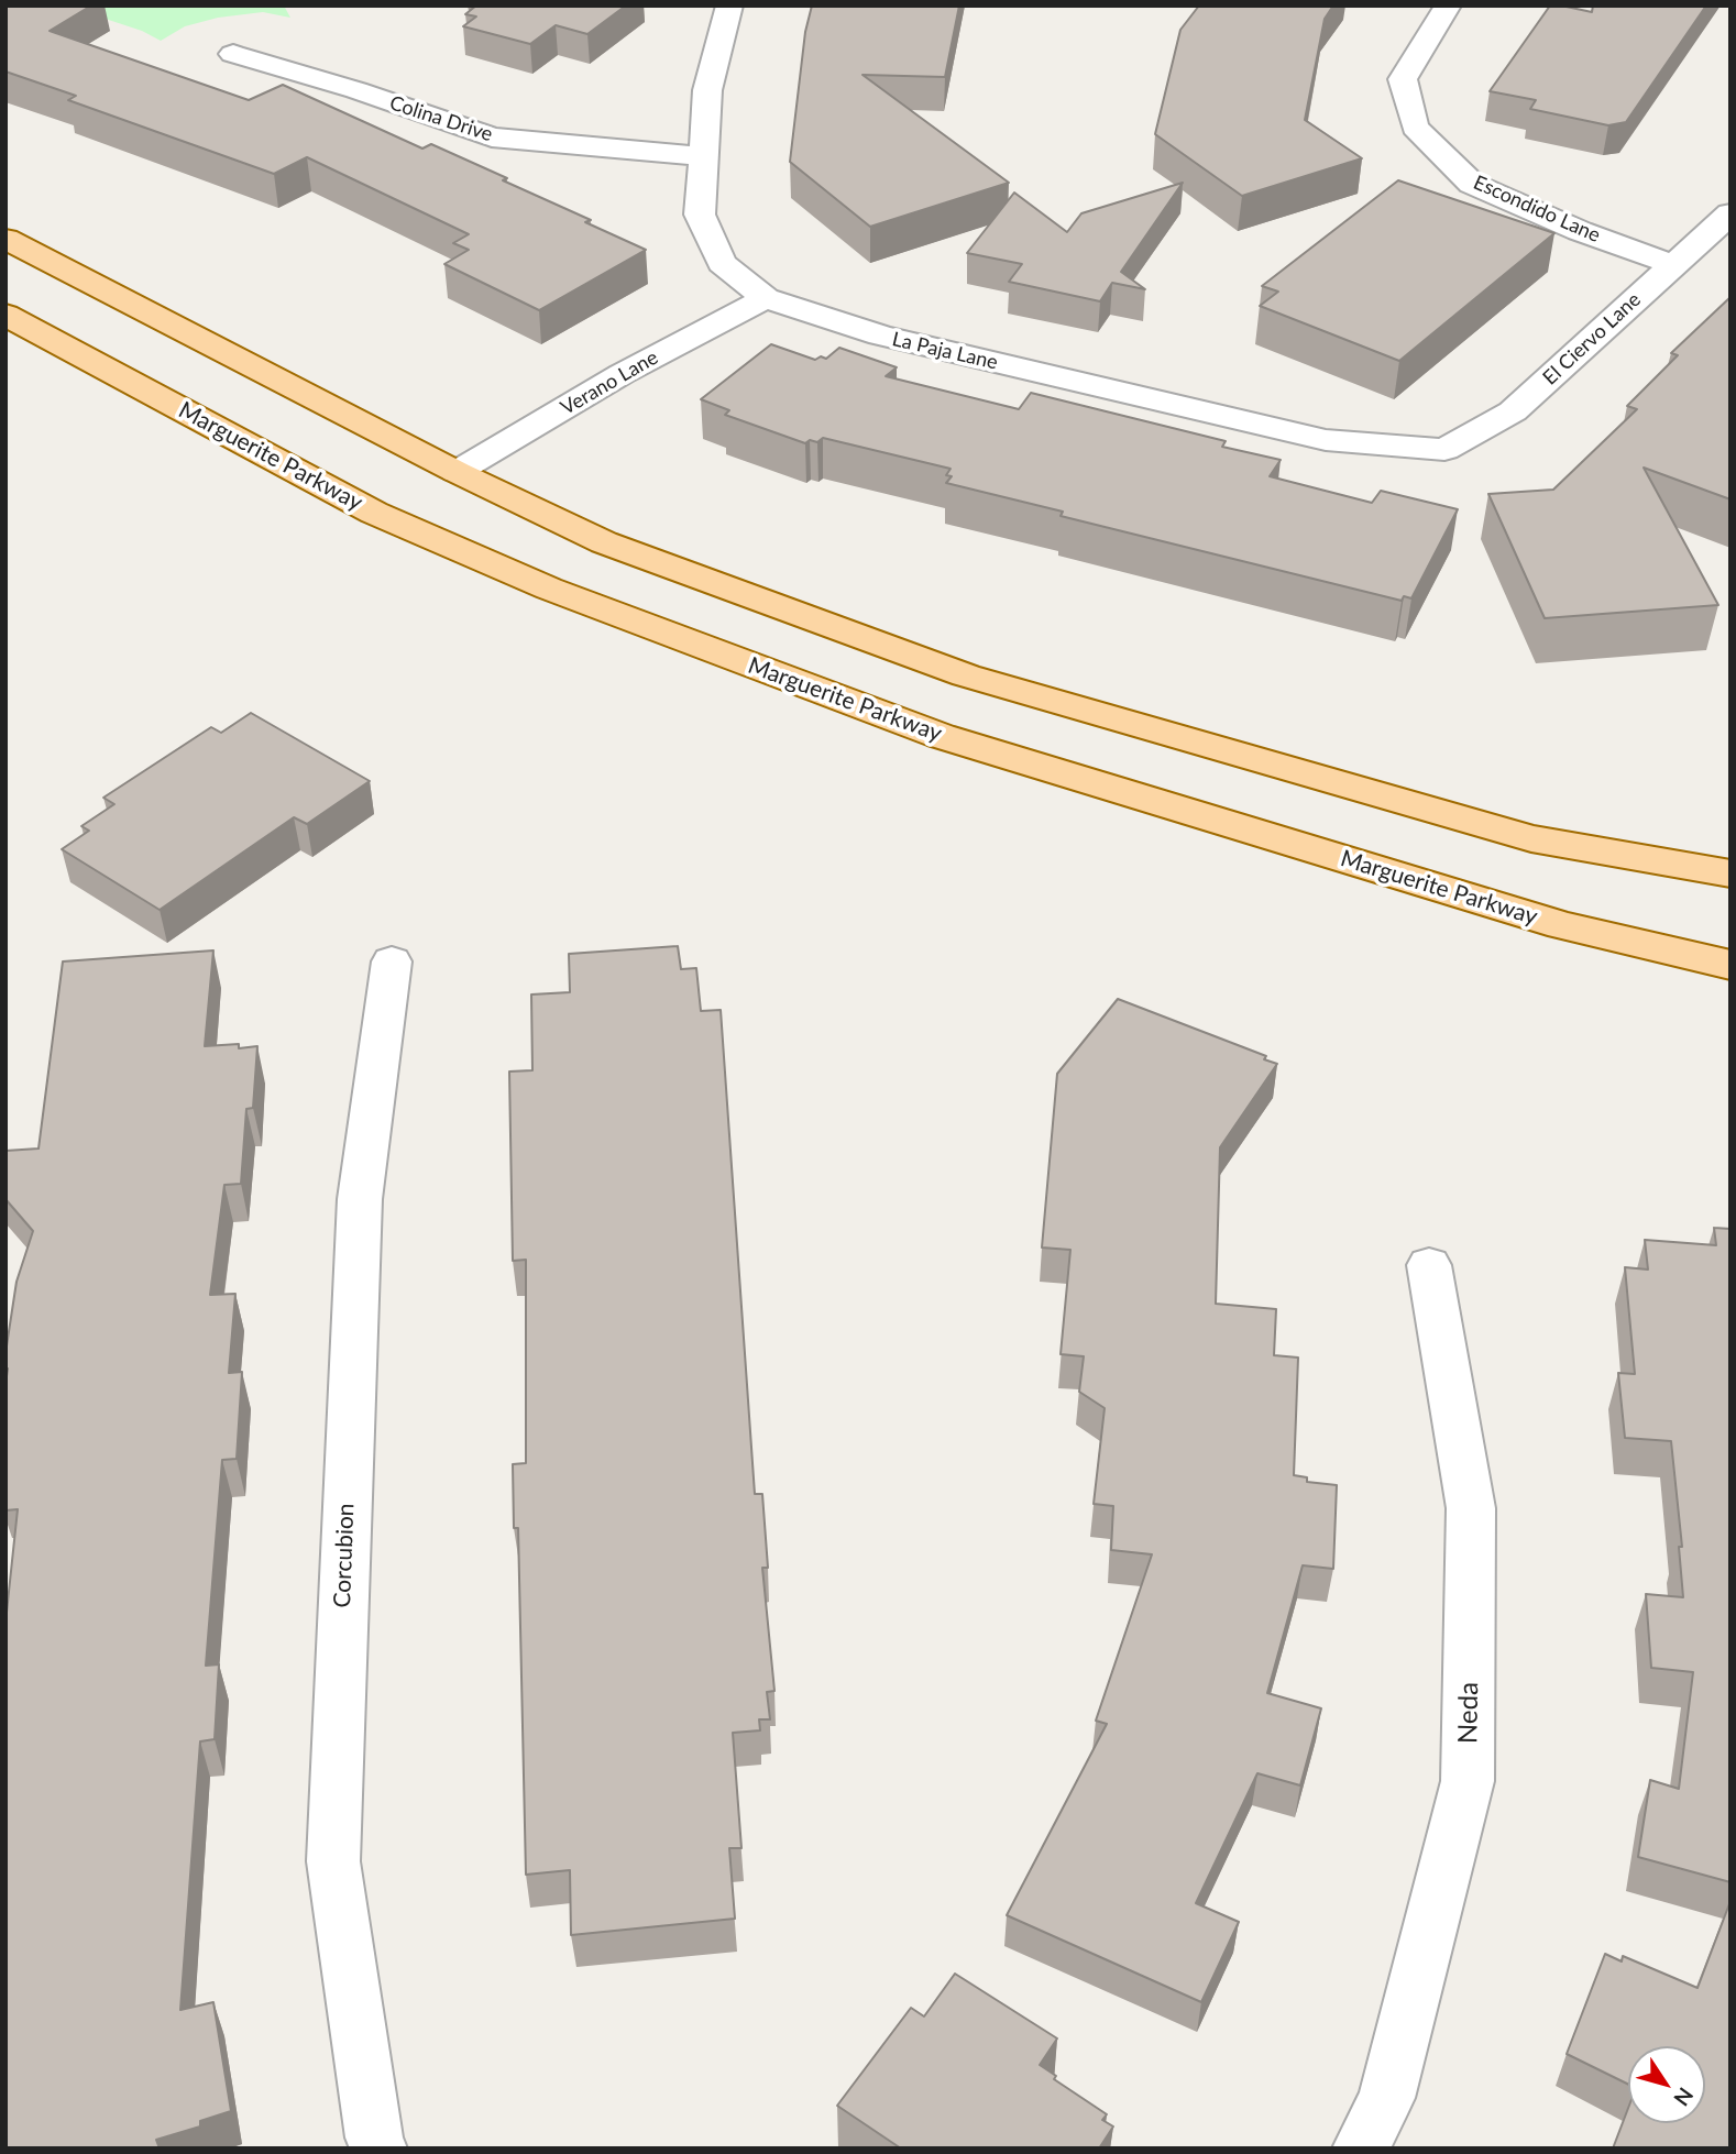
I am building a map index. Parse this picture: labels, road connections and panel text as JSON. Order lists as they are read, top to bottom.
{
  "streets": {
    "main road": ["Marguerite Parkway"],
    "street": [
      "Colina Drive",
      "Escondido Lane",
      "El Ciervo Lane",
      "La Paja Lane",
      "Verano Lane",
      "Corcubion",
      "Neda"
    ]
  },
  "crossings": [
    ["Colina Drive", "La Paja Lane"],
    ["Escondido Lane", "El Ciervo Lane"],
    ["El Ciervo Lane", "La Paja Lane"],
    ["La Paja Lane", "Verano Lane"]
  ],
  "north": "bottom right"
}
